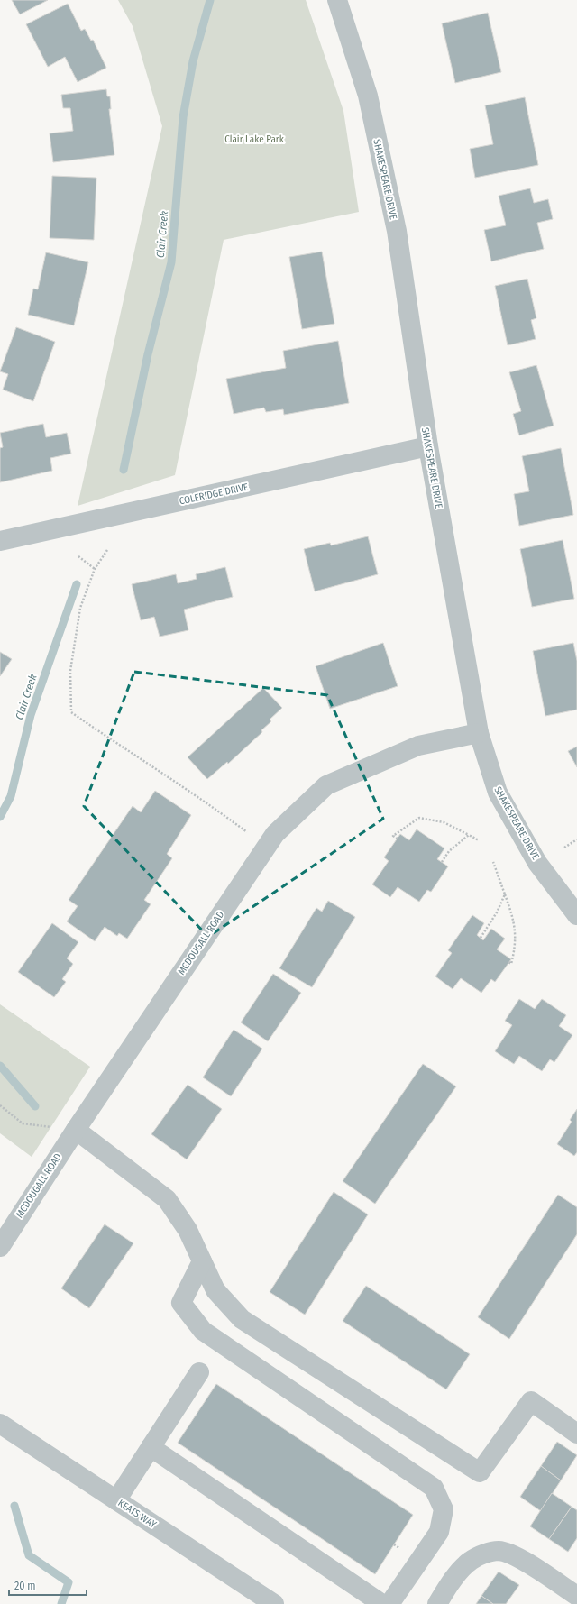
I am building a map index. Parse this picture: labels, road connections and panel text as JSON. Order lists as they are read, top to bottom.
{
  "streets": {
    "street": [
      "SHAKESPEARE DRIVE",
      "COLERIDGE DRIVE",
      "MCDOUGALL ROAD",
      "KEATS WAY"
    ]
  },
  "crossings": [
    ["SHAKESPEARE DRIVE", "COLERIDGE DRIVE"],
    ["SHAKESPEARE DRIVE", "MCDOUGALL ROAD"]
  ],
  "water": ["Clair Creek"],
  "parks": ["Clair Lake Park"],
  "scale_bar": "20 m"
}
